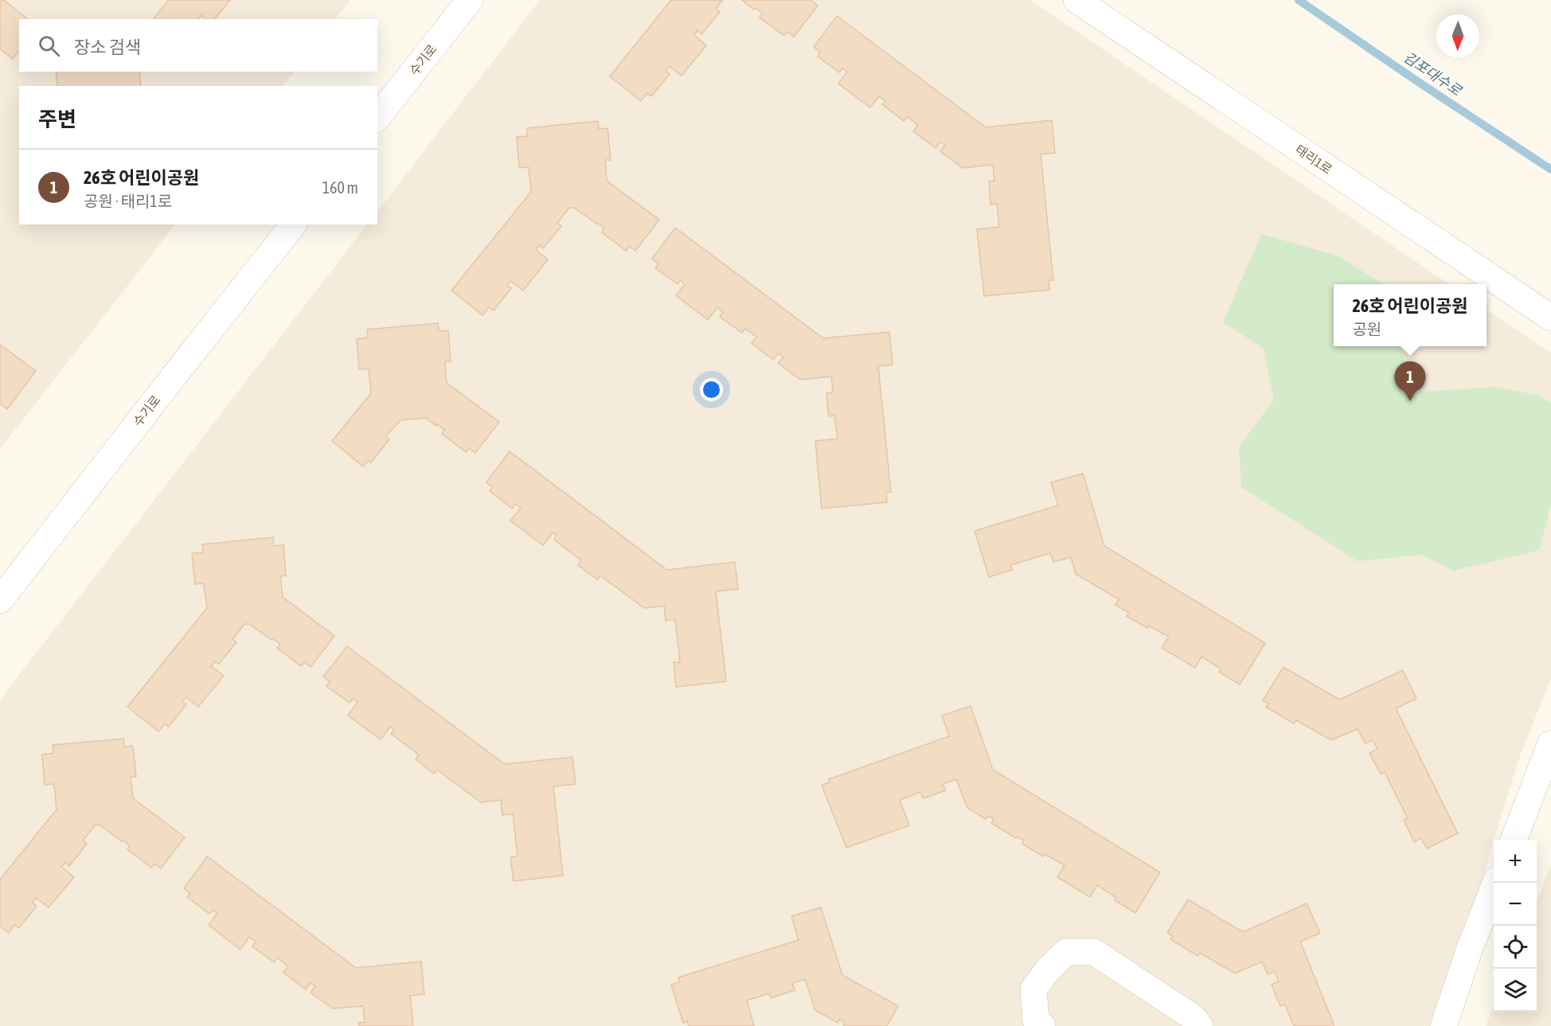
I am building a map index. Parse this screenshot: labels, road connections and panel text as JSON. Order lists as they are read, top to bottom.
{
  "streets": {
    "street": ["수기로", "태리1로"]
  },
  "water": ["김포대수로"],
  "north": "bottom",
  "page": {
    "search": "장소 검색",
    "heading": "주변",
    "list": [
      {
        "mark": "1",
        "name": "26호 어린이공원",
        "note": "공원 · 태리1로",
        "value": "160 m"
      }
    ],
    "popup": ["26호 어린이공원", "공원"],
    "pins": "1",
    "map_buttons": ["+", "−"]
  }
}
